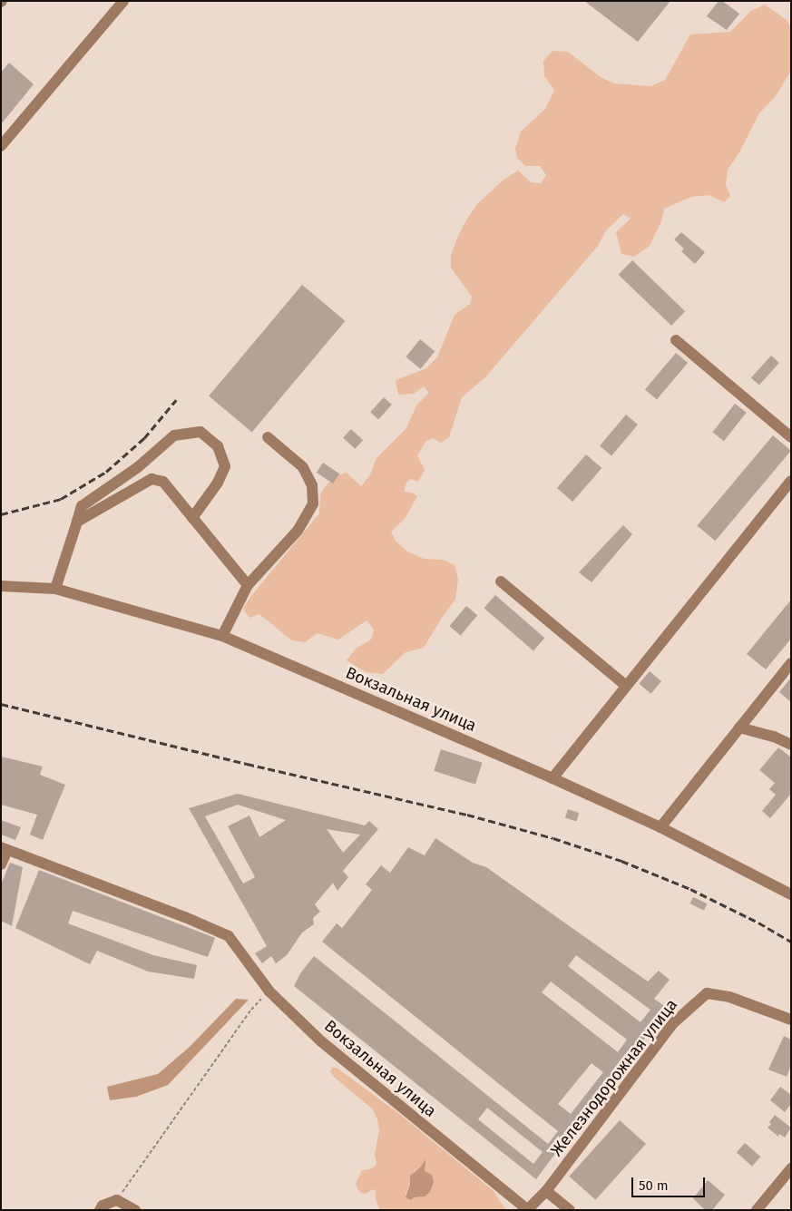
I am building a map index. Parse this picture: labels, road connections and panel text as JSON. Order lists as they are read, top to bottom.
{
  "streets": {
    "street": ["Вокзальная улица", "Железнодорожная улица"]
  },
  "scale_bar": "50 m"
}
